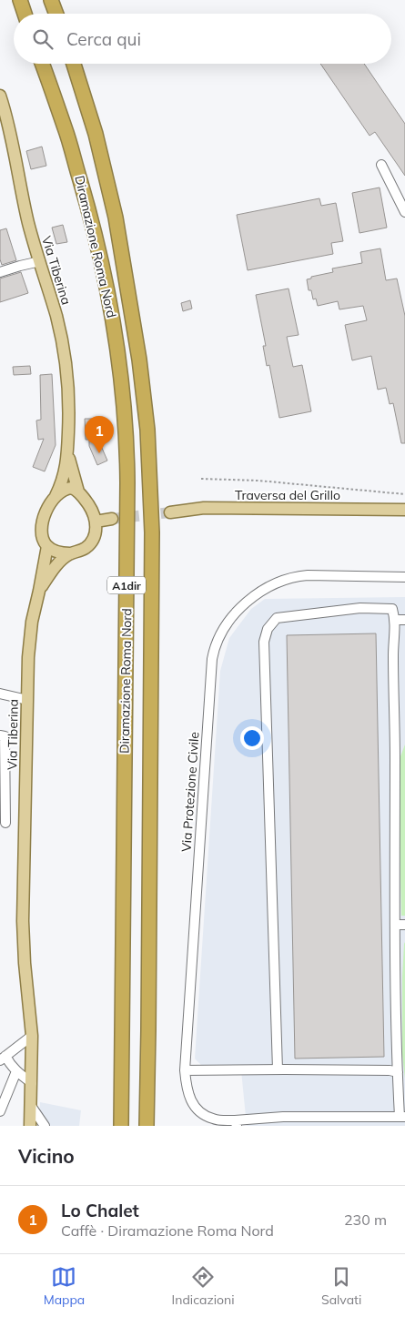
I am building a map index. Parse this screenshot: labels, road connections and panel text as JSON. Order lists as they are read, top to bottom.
{
  "streets": {
    "highway": ["Diramazione Roma Nord", "A1dir"],
    "main road": ["Via Tiberina", "Traversa del Grillo"],
    "street": ["Via Protezione Civile"]
  },
  "page": {
    "search": "Cerca qui",
    "pins": "1",
    "heading": "Vicino",
    "list": [
      {
        "mark": "1",
        "name": "Lo Chalet",
        "note": "Caffè · Diramazione Roma Nord",
        "value": "230 m"
      }
    ],
    "nav": ["Mappa", "Indicazioni", "Salvati"]
  }
}
